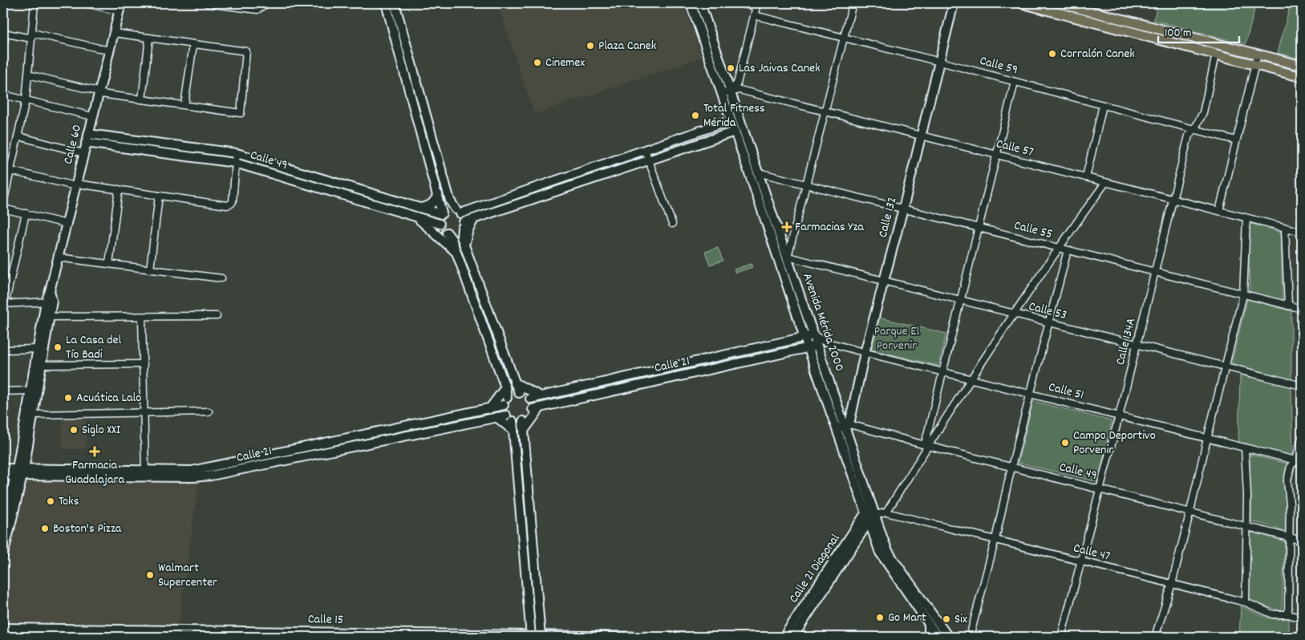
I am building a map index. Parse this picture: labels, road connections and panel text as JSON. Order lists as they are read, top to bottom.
{
  "streets": {
    "street": [
      "Calle 59",
      "Calle 60",
      "Calle 57",
      "Calle 49",
      "Calle 132",
      "Calle 55",
      "Calle 53",
      "Avenida Mérida 2000",
      "Calle 134A",
      "Calle 21",
      "Calle 51",
      "Calle 47",
      "Calle 21 Diagonal",
      "Calle 15"
    ]
  },
  "crossings": [
    ["Calle 59", "Calle 132"],
    ["Calle 59", "Calle 134A"],
    ["Calle 60", "Calle 49"],
    ["Calle 60", "Calle 21"],
    ["Calle 57", "Calle 132"],
    ["Calle 57", "Avenida Mérida 2000"],
    ["Calle 57", "Calle 134A"],
    ["Calle 49", "Calle 132"],
    ["Calle 49", "Avenida Mérida 2000"],
    ["Calle 49", "Calle 134A"],
    ["Calle 132", "Calle 55"],
    ["Calle 132", "Calle 53"],
    ["Calle 132", "Avenida Mérida 2000"],
    ["Calle 132", "Calle 51"],
    ["Calle 55", "Avenida Mérida 2000"],
    ["Calle 55", "Calle 134A"],
    ["Calle 53", "Avenida Mérida 2000"],
    ["Calle 53", "Calle 134A"],
    ["Avenida Mérida 2000", "Calle 21"],
    ["Avenida Mérida 2000", "Calle 51"],
    ["Avenida Mérida 2000", "Calle 47"],
    ["Avenida Mérida 2000", "Calle 21 Diagonal"],
    ["Calle 134A", "Calle 51"],
    ["Calle 134A", "Calle 47"],
    ["Calle 21", "Calle 51"],
    ["Calle 47", "Calle 21 Diagonal"]
  ],
  "parks": ["Parque El Porvenir"],
  "places": {
    "other": [
      "Plaza Canek",
      "Corralón Canek",
      "Cinemex",
      "Las Jaivas Canek",
      "Total Fitness Mérida",
      "La Casa del Tío Badi",
      "Acuática Lalo",
      "Siglo XXI",
      "Campo Deportivo Porvenir",
      "Toks",
      "Boston's Pizza",
      "Walmart Supercenter",
      "Go Mart",
      "Six"
    ],
    "health": ["Farmacias Yza", "Farmacia Guadalajara"]
  },
  "scale_bar": "100 m"
}
